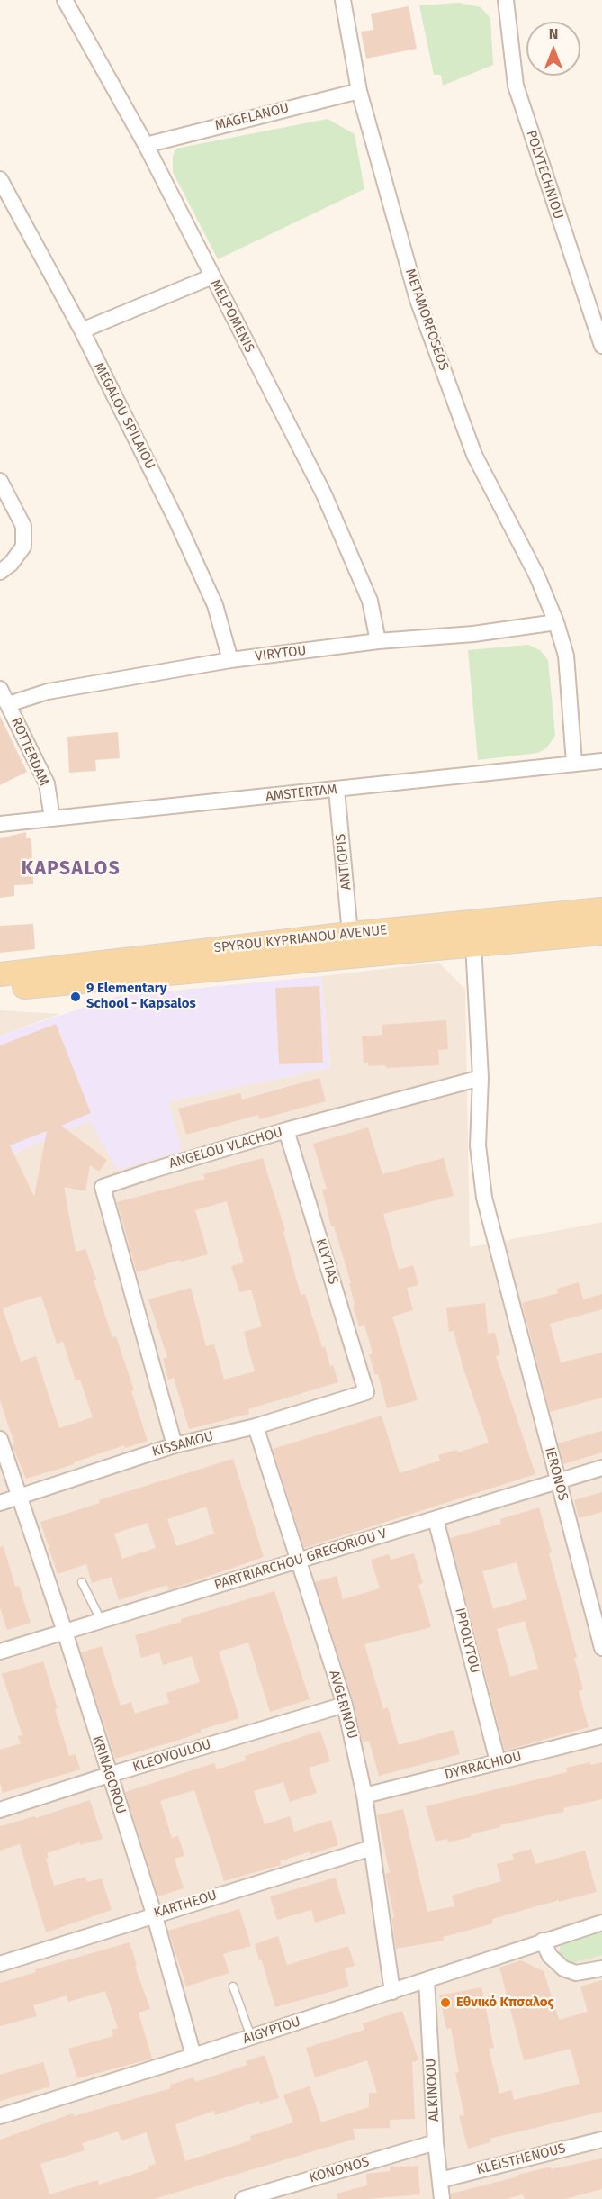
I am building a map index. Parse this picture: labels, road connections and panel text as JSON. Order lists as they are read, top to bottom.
{
  "streets": {
    "main road": ["SPYROU KYPRIANOU AVENUE"],
    "street": [
      "MAGELANOU",
      "POLYTECHNIOU",
      "MELPOMENIS",
      "METAMORFOSEOS",
      "MEGALOU SPILAIOU",
      "VIRYTOU",
      "ROTTERDAM",
      "AMSTERTAM",
      "ANTIOPIS",
      "ANGELOU VLACHOU",
      "KLYTIAS",
      "KISSAMOU",
      "IERONOS",
      "PARTRIARCHOU GREGORIOU V",
      "IPPOLYTOU",
      "AVGERINOU",
      "KLEOVOULOU",
      "DYRRACHIOU",
      "KRINAGOROU",
      "KARTHEOU",
      "AIGYPTOU",
      "ALKINOOU",
      "KLEISTHENOUS",
      "KONONOS"
    ]
  },
  "crossings": [
    ["MAGELANOU", "MELPOMENIS"],
    ["MAGELANOU", "METAMORFOSEOS"],
    ["MELPOMENIS", "VIRYTOU"],
    ["METAMORFOSEOS", "VIRYTOU"],
    ["METAMORFOSEOS", "AMSTERTAM"],
    ["MEGALOU SPILAIOU", "VIRYTOU"],
    ["VIRYTOU", "ROTTERDAM"],
    ["ROTTERDAM", "AMSTERTAM"],
    ["AMSTERTAM", "ANTIOPIS"],
    ["ANTIOPIS", "SPYROU KYPRIANOU AVENUE"],
    ["ANGELOU VLACHOU", "KLYTIAS"],
    ["ANGELOU VLACHOU", "KISSAMOU"],
    ["ANGELOU VLACHOU", "IERONOS"],
    ["KLYTIAS", "KISSAMOU"],
    ["KISSAMOU", "AVGERINOU"],
    ["KISSAMOU", "KRINAGOROU"],
    ["IERONOS", "PARTRIARCHOU GREGORIOU V"],
    ["PARTRIARCHOU GREGORIOU V", "IPPOLYTOU"],
    ["PARTRIARCHOU GREGORIOU V", "AVGERINOU"],
    ["PARTRIARCHOU GREGORIOU V", "KRINAGOROU"],
    ["IPPOLYTOU", "DYRRACHIOU"],
    ["AVGERINOU", "KLEOVOULOU"],
    ["AVGERINOU", "DYRRACHIOU"],
    ["AVGERINOU", "KARTHEOU"],
    ["AVGERINOU", "AIGYPTOU"],
    ["KLEOVOULOU", "KRINAGOROU"],
    ["KRINAGOROU", "KARTHEOU"],
    ["KRINAGOROU", "AIGYPTOU"],
    ["AIGYPTOU", "ALKINOOU"],
    ["ALKINOOU", "KLEISTHENOUS"],
    ["ALKINOOU", "KONONOS"]
  ],
  "districts": ["KAPSALOS"],
  "places": ["9 Elementary School - Kapsalos", "Εθνικό Κπσαλος"],
  "north": "top"
}
